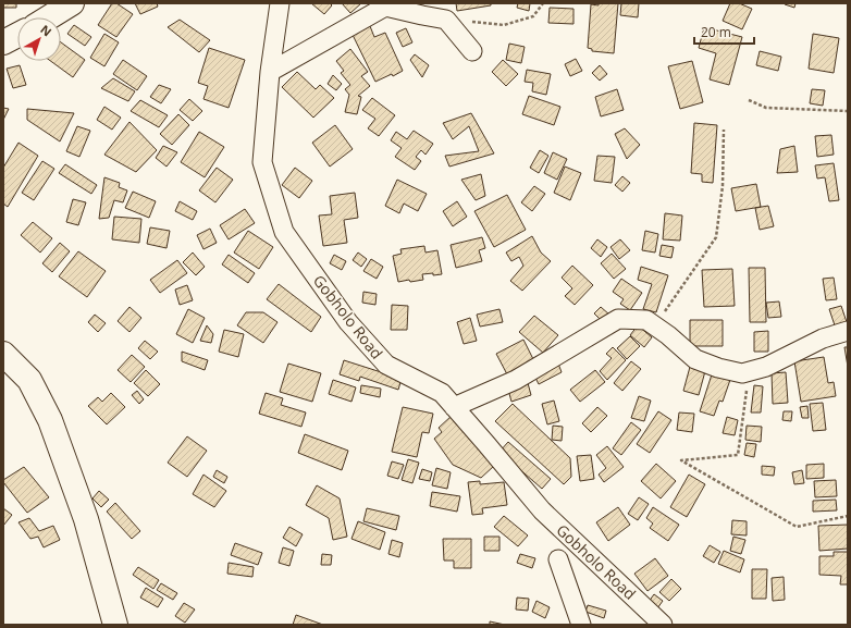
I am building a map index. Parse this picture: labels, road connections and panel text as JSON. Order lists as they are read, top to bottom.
{
  "streets": {
    "street": ["Gobholo Road"]
  },
  "scale_bar": "20 m",
  "north": "top right"
}
